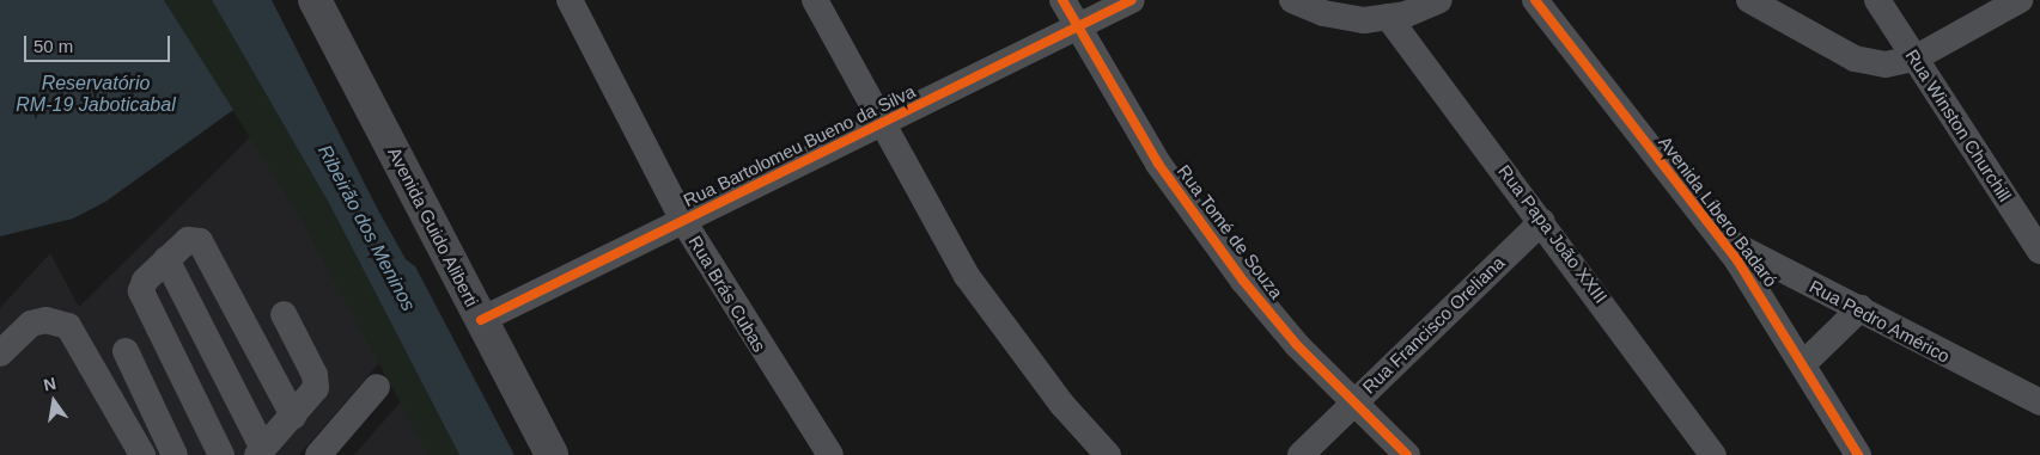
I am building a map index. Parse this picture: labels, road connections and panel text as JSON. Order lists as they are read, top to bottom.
{
  "streets": {
    "main road": ["Avenida Guido Aliberti"],
    "street": [
      "Rua Winston Churchill",
      "Rua Bartolomeu Bueno da Silva",
      "Avenida Líbero Badaró",
      "Rua Tomé de Souza",
      "Rua Papa João XXIII",
      "Rua Brás Cubas",
      "Rua Pedro Américo",
      "Rua Francisco Oreliana"
    ]
  },
  "crossings": [
    ["Rua Bartolomeu Bueno da Silva", "Avenida Guido Aliberti"],
    ["Rua Bartolomeu Bueno da Silva", "Rua Tomé de Souza"],
    ["Rua Bartolomeu Bueno da Silva", "Rua Brás Cubas"],
    ["Avenida Líbero Badaró", "Rua Pedro Américo"],
    ["Rua Tomé de Souza", "Rua Francisco Oreliana"],
    ["Rua Papa João XXIII", "Rua Francisco Oreliana"]
  ],
  "water": ["Reservatório RM-19 Jaboticabal", "Ribeirão dos Meninos"],
  "scale_bar": "50 m",
  "north": "top"
}
